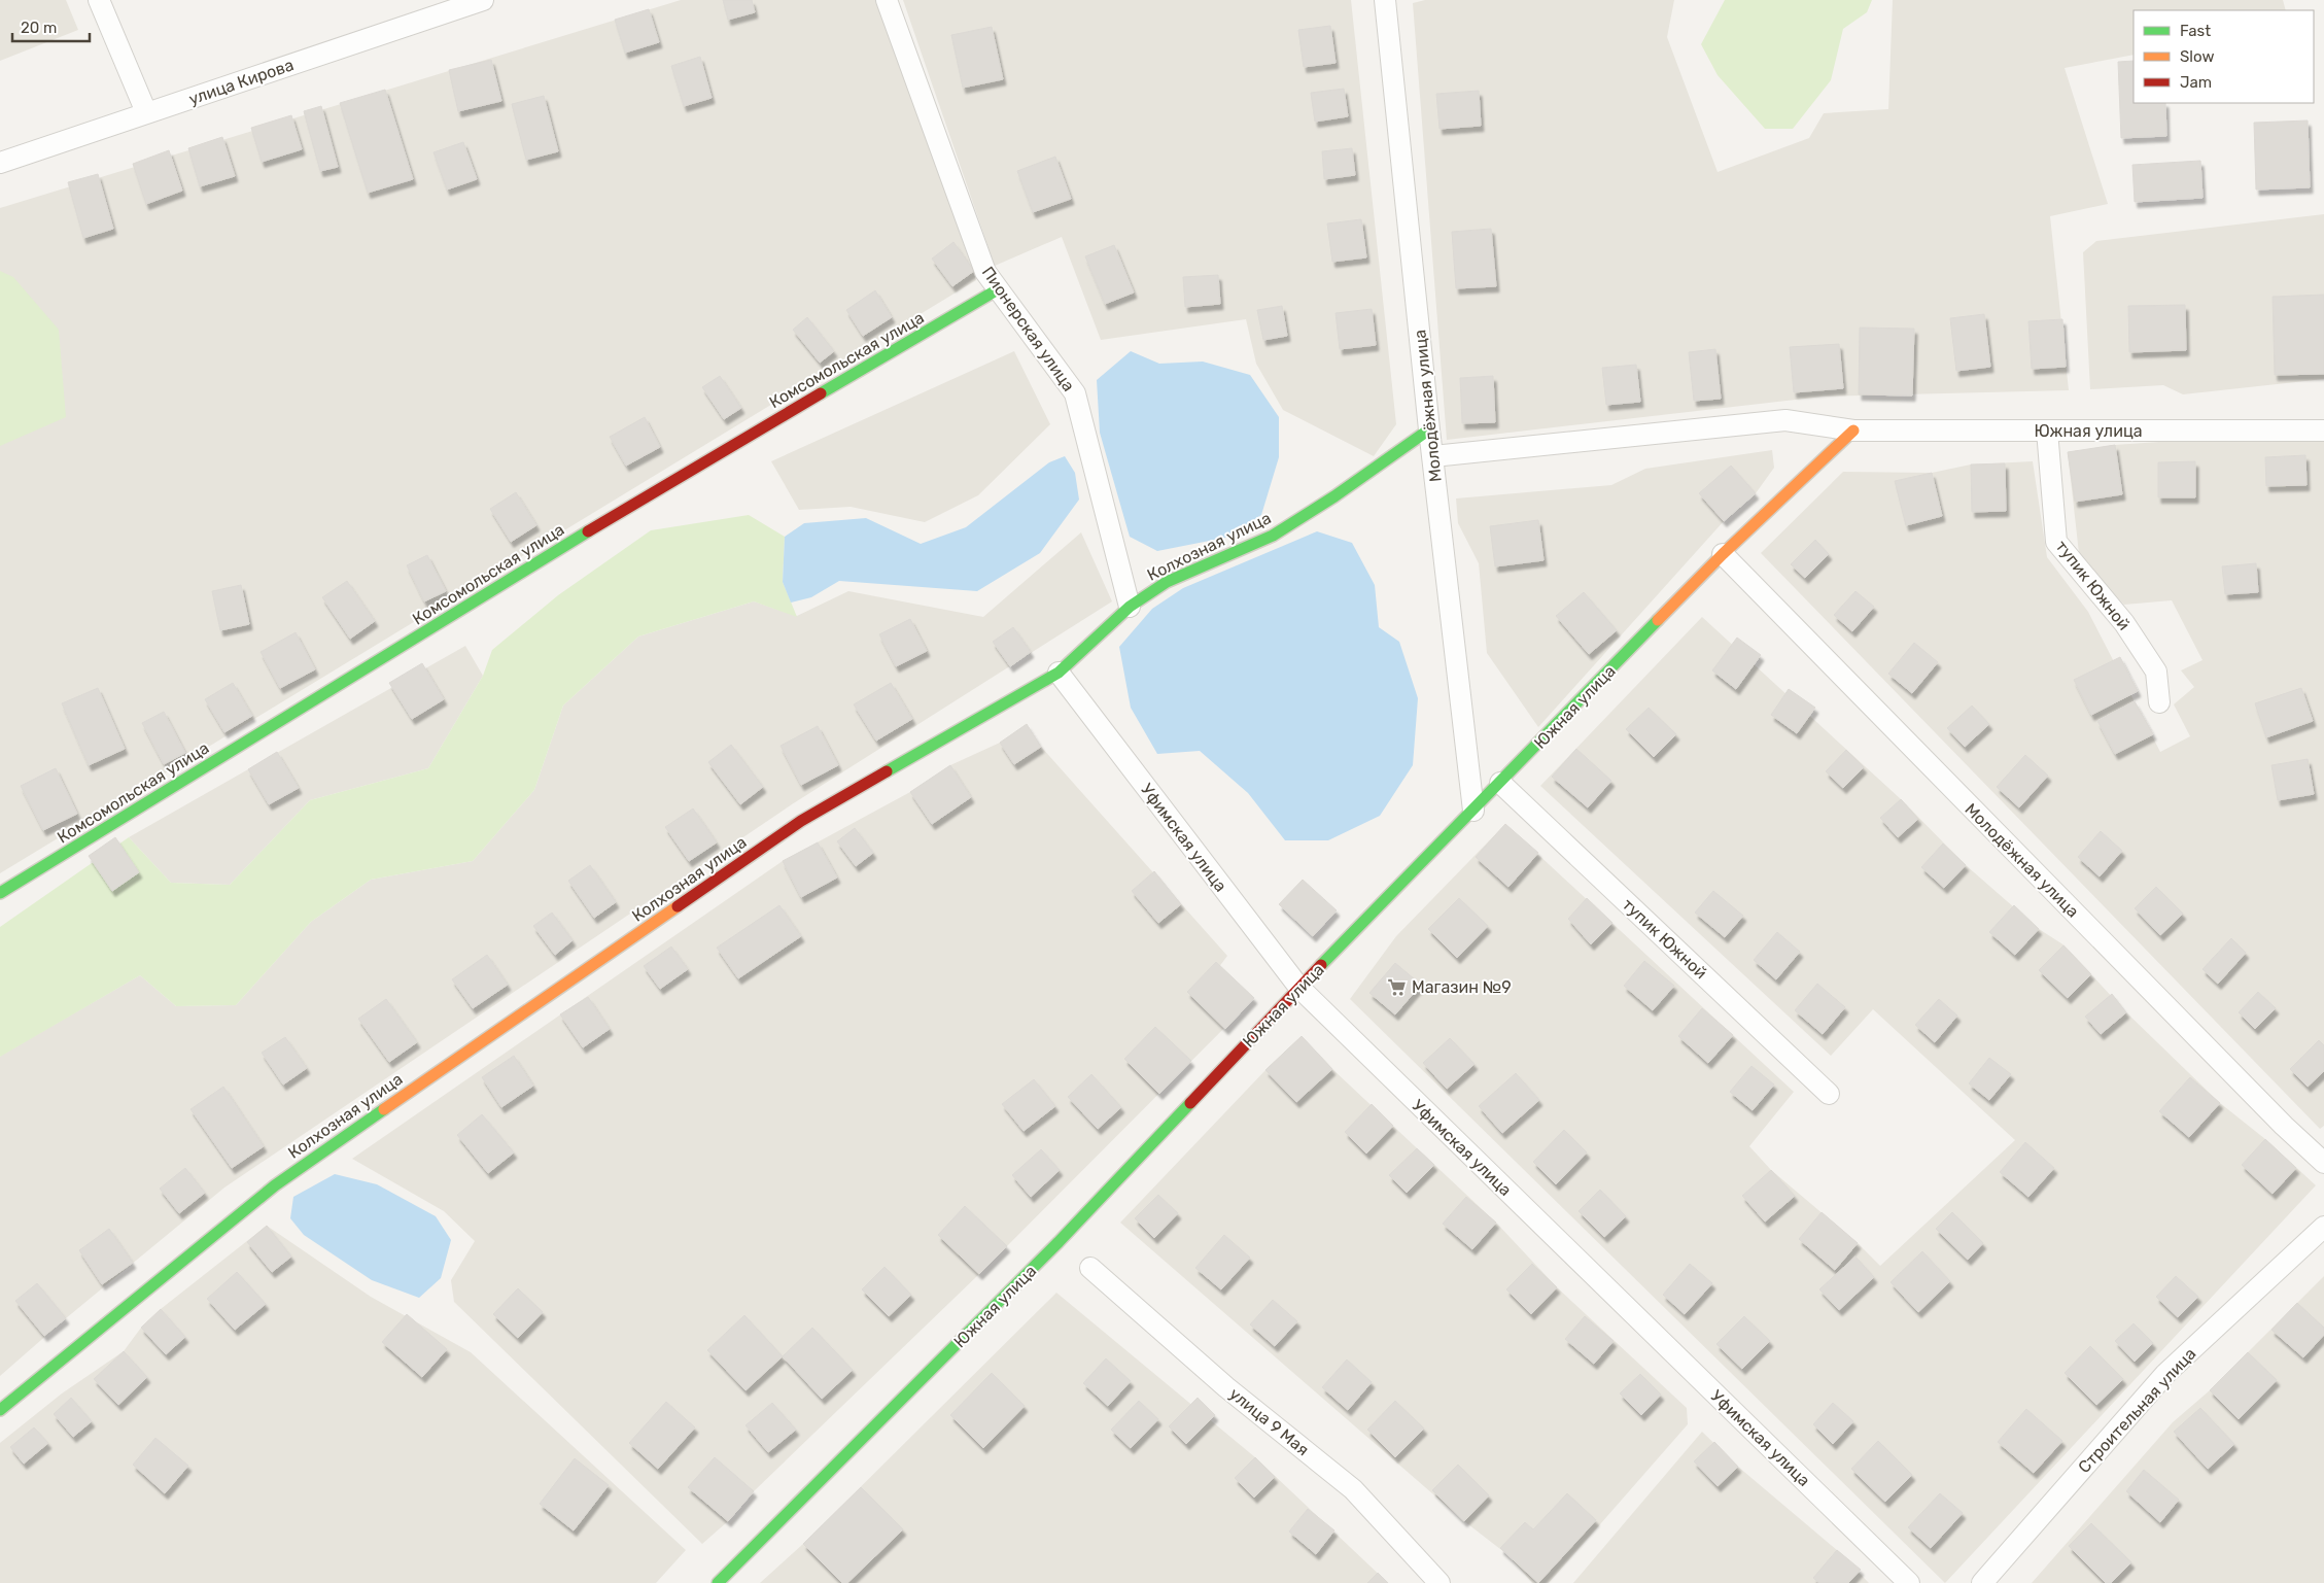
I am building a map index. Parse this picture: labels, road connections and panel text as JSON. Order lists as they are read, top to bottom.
{
  "streets": {
    "street": [
      "улица Кирова",
      "Пионерская улица",
      "Комсомольская улица",
      "Молодёжная улица",
      "Южная улица",
      "Колхозная улица",
      "тупик Южной",
      "Уфимская улица",
      "Строительная улица",
      "улица 9 Мая"
    ]
  },
  "crossings": [
    ["Пионерская улица", "Комсомольская улица"],
    ["Пионерская улица", "Колхозная улица"],
    ["Молодёжная улица", "Южная улица"],
    ["Молодёжная улица", "Колхозная улица"],
    ["Южная улица", "тупик Южной"],
    ["Южная улица", "Уфимская улица"],
    ["Колхозная улица", "Уфимская улица"]
  ],
  "places": {
    "supermarket": ["Магазин №9"]
  },
  "legend": ["Fast", "Slow", "Jam"],
  "scale_bar": "20 m"
}
